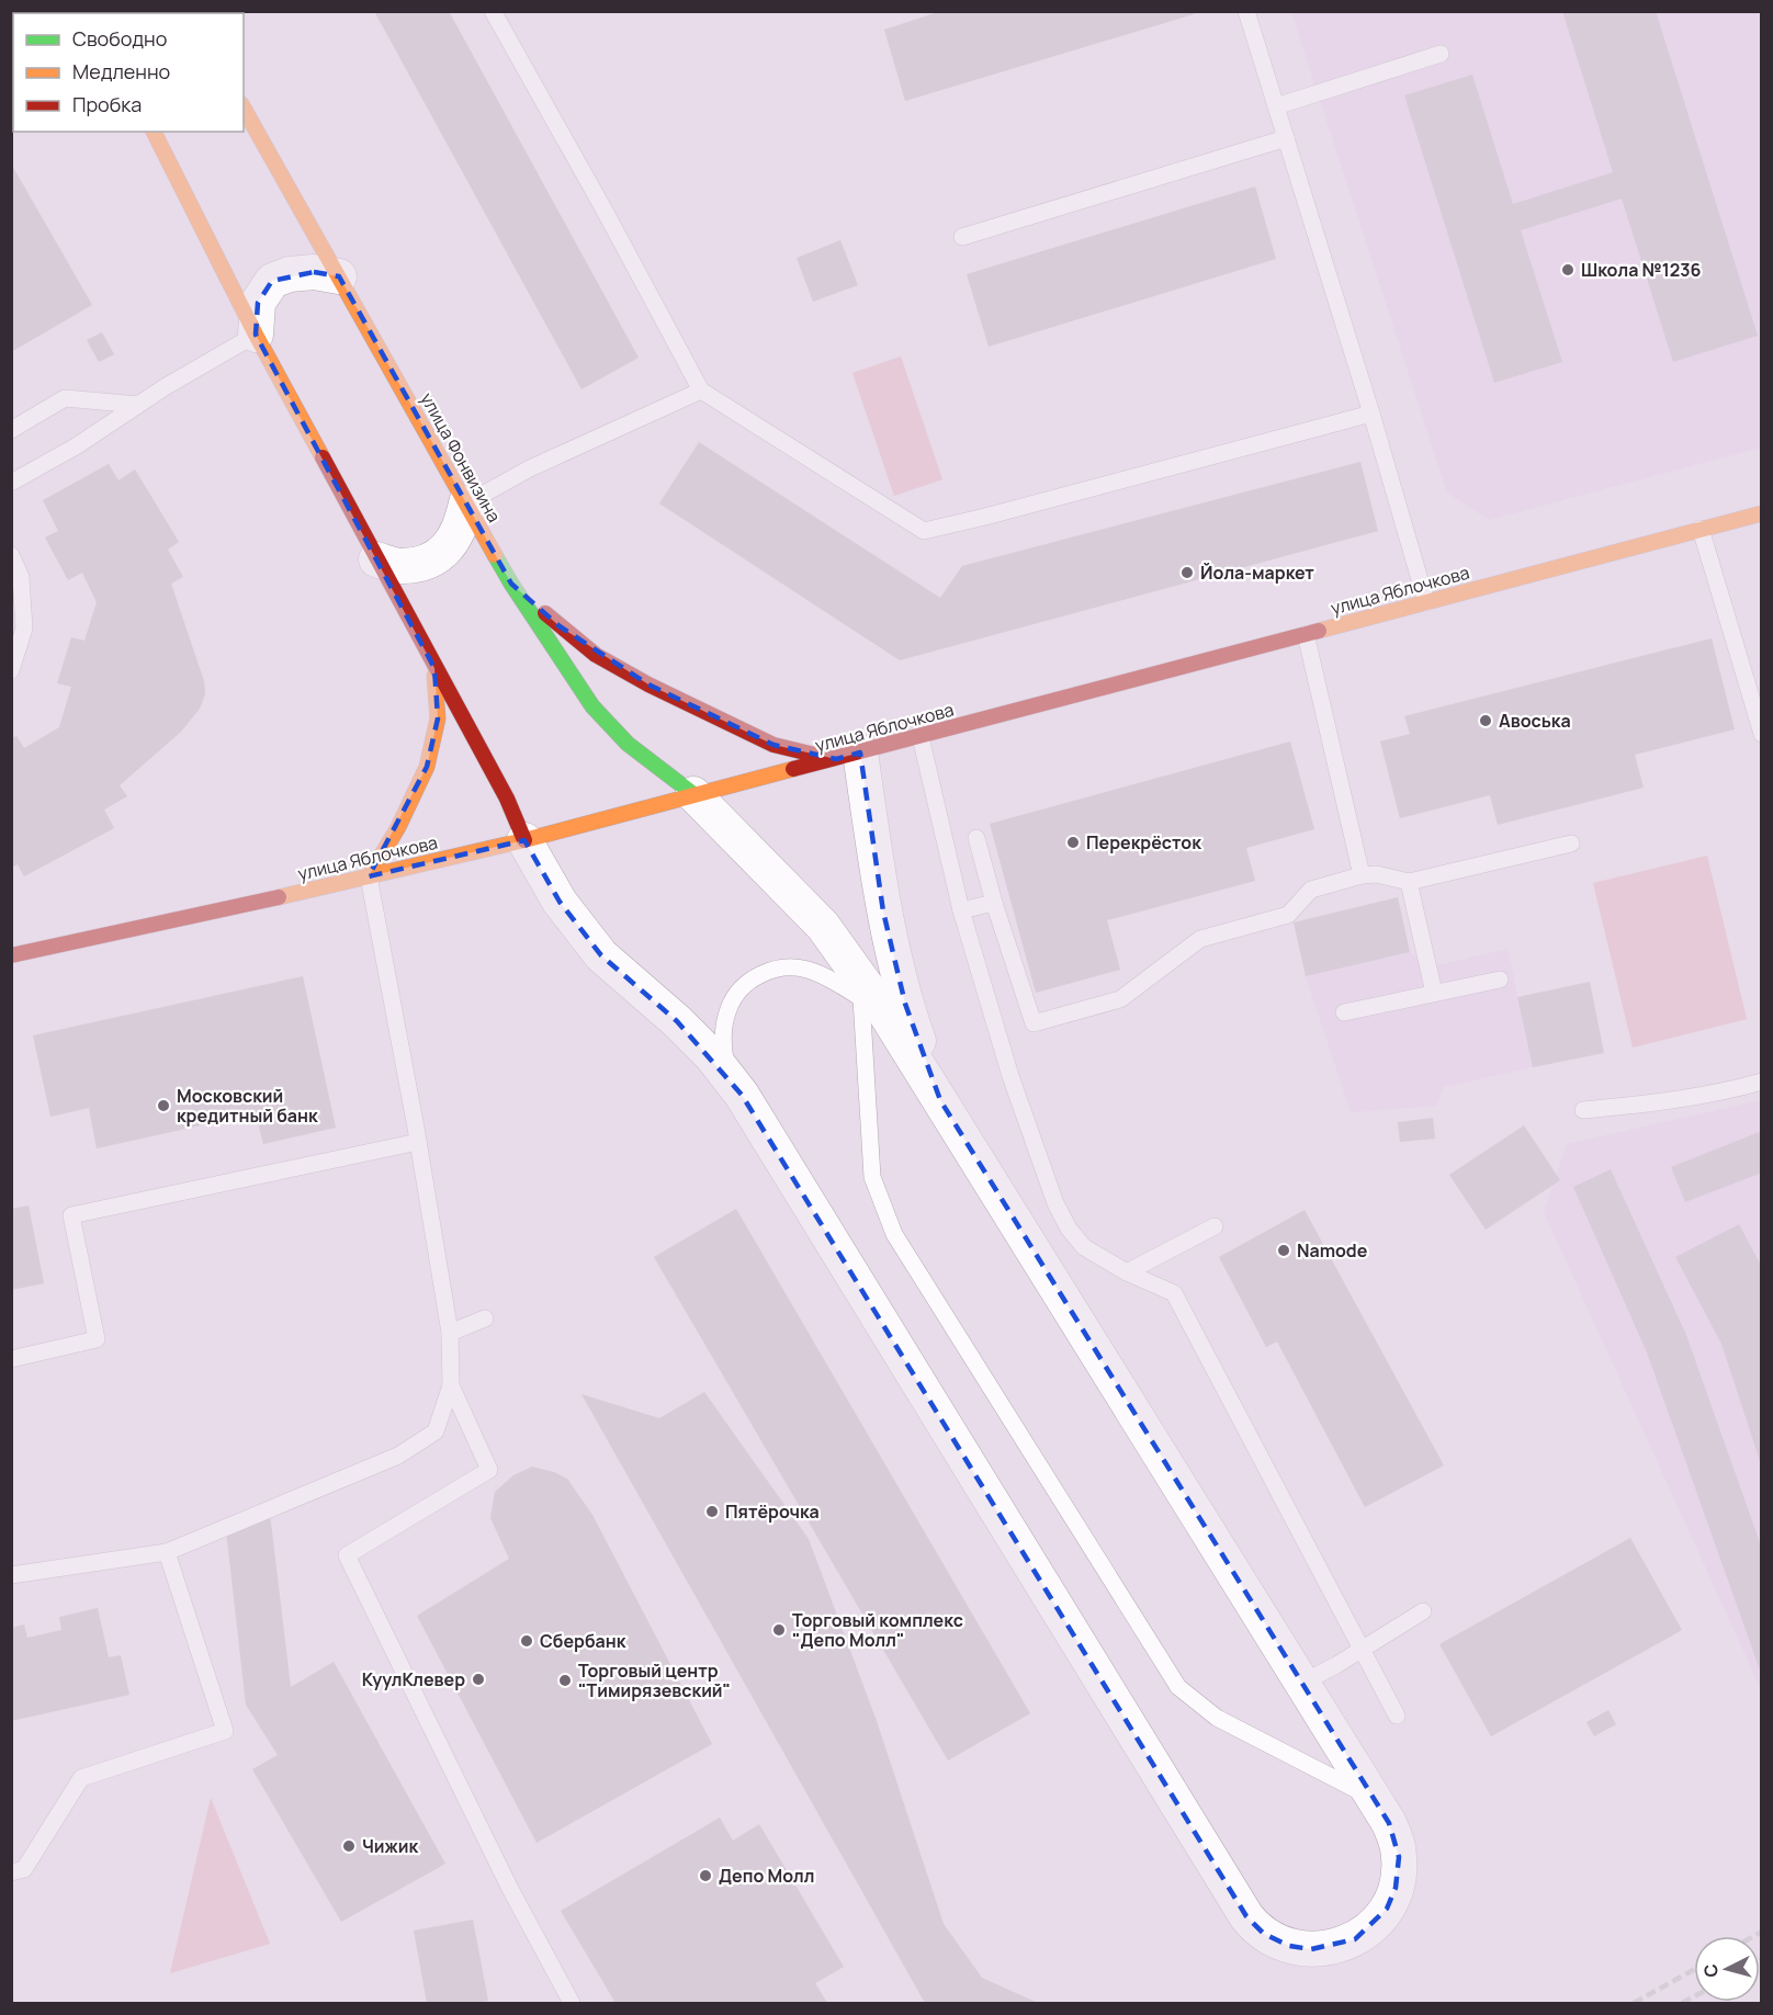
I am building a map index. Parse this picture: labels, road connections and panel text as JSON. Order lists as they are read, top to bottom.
{
  "streets": {
    "street": ["улица Фонвизина", "улица Яблочкова"]
  },
  "crossings": [
    ["улица Фонвизина", "улица Яблочкова"]
  ],
  "places": [
    "Школа №1236",
    "Йола-маркет",
    "Авоська",
    "Перекрёсток",
    "Московский кредитный банк",
    "Namode",
    "Пятёрочка",
    "Торговый комплекс \"Депо Молл\"",
    "Сбербанк",
    "КуулКлевер",
    "Торговый центр \"Тимирязевский\"",
    "Чижик",
    "Депо Молл"
  ],
  "legend": ["Свободно", "Медленно", "Пробка"],
  "north": "left"
}
